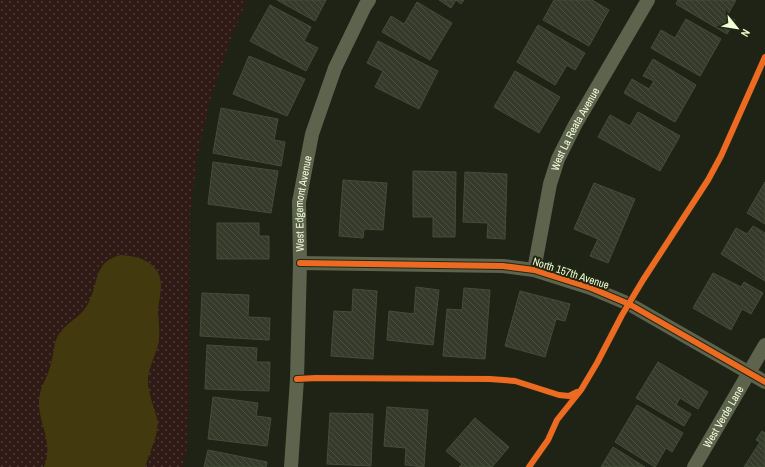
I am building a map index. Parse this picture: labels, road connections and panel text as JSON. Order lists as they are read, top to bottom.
{
  "streets": {
    "street": [
      "West La Reata Avenue",
      "West Edgemont Avenue",
      "North 157th Avenue",
      "West Verde Lane"
    ]
  },
  "crossings": [
    ["West La Reata Avenue", "North 157th Avenue"],
    ["West Edgemont Avenue", "North 157th Avenue"],
    ["North 157th Avenue", "West Verde Lane"]
  ],
  "north": "bottom right"
}
